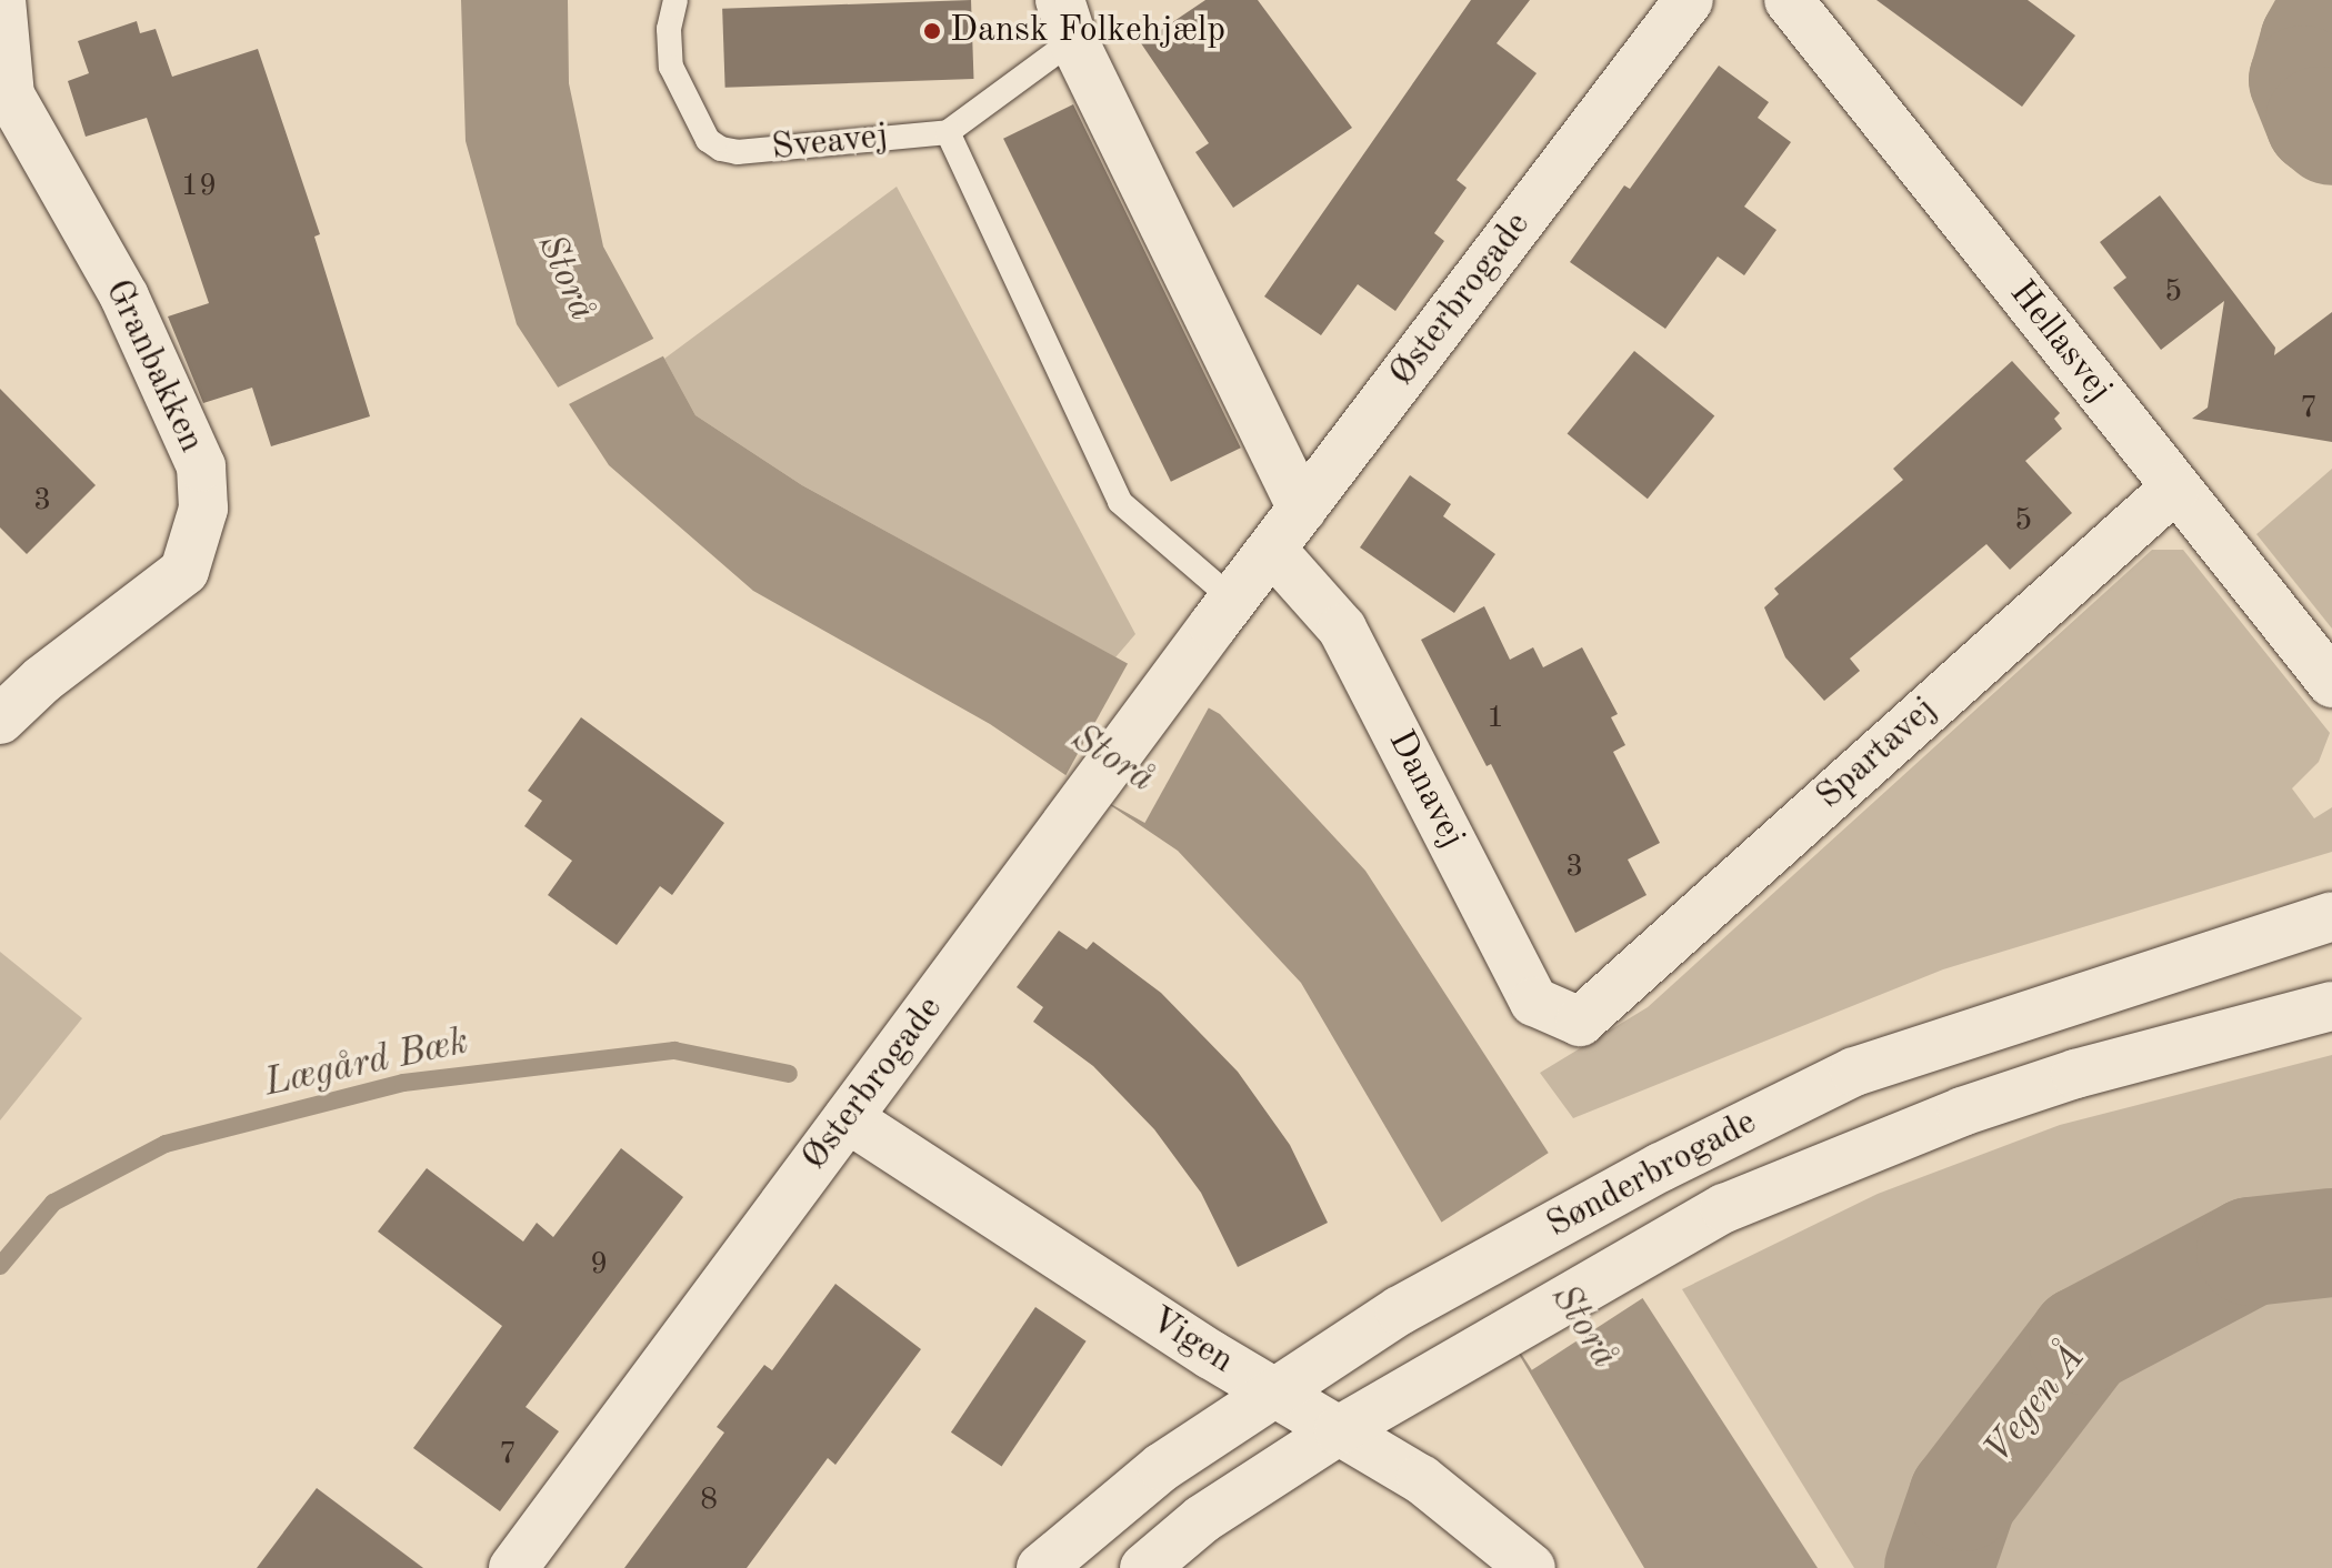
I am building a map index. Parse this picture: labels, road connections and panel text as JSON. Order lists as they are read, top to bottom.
{
  "streets": {
    "street": [
      "Østerbrogade",
      "Hellasvej",
      "Granbakken",
      "Spartavej",
      "Danavej",
      "Sønderbrogade",
      "Vigen"
    ],
    "lane": ["Sveavej"]
  },
  "crossings": [
    ["Østerbrogade", "Danavej"],
    ["Østerbrogade", "Vigen"],
    ["Hellasvej", "Spartavej"],
    ["Spartavej", "Danavej"],
    ["Sønderbrogade", "Vigen"]
  ],
  "water": ["Storå", "Lægård Bæk", "Vegen Å"],
  "places": ["Dansk Folkehjælp"],
  "house_numbers": [
    "19",
    "5",
    "7",
    "3",
    "5",
    "1",
    "3",
    "9",
    "7",
    "8"
  ]
}
